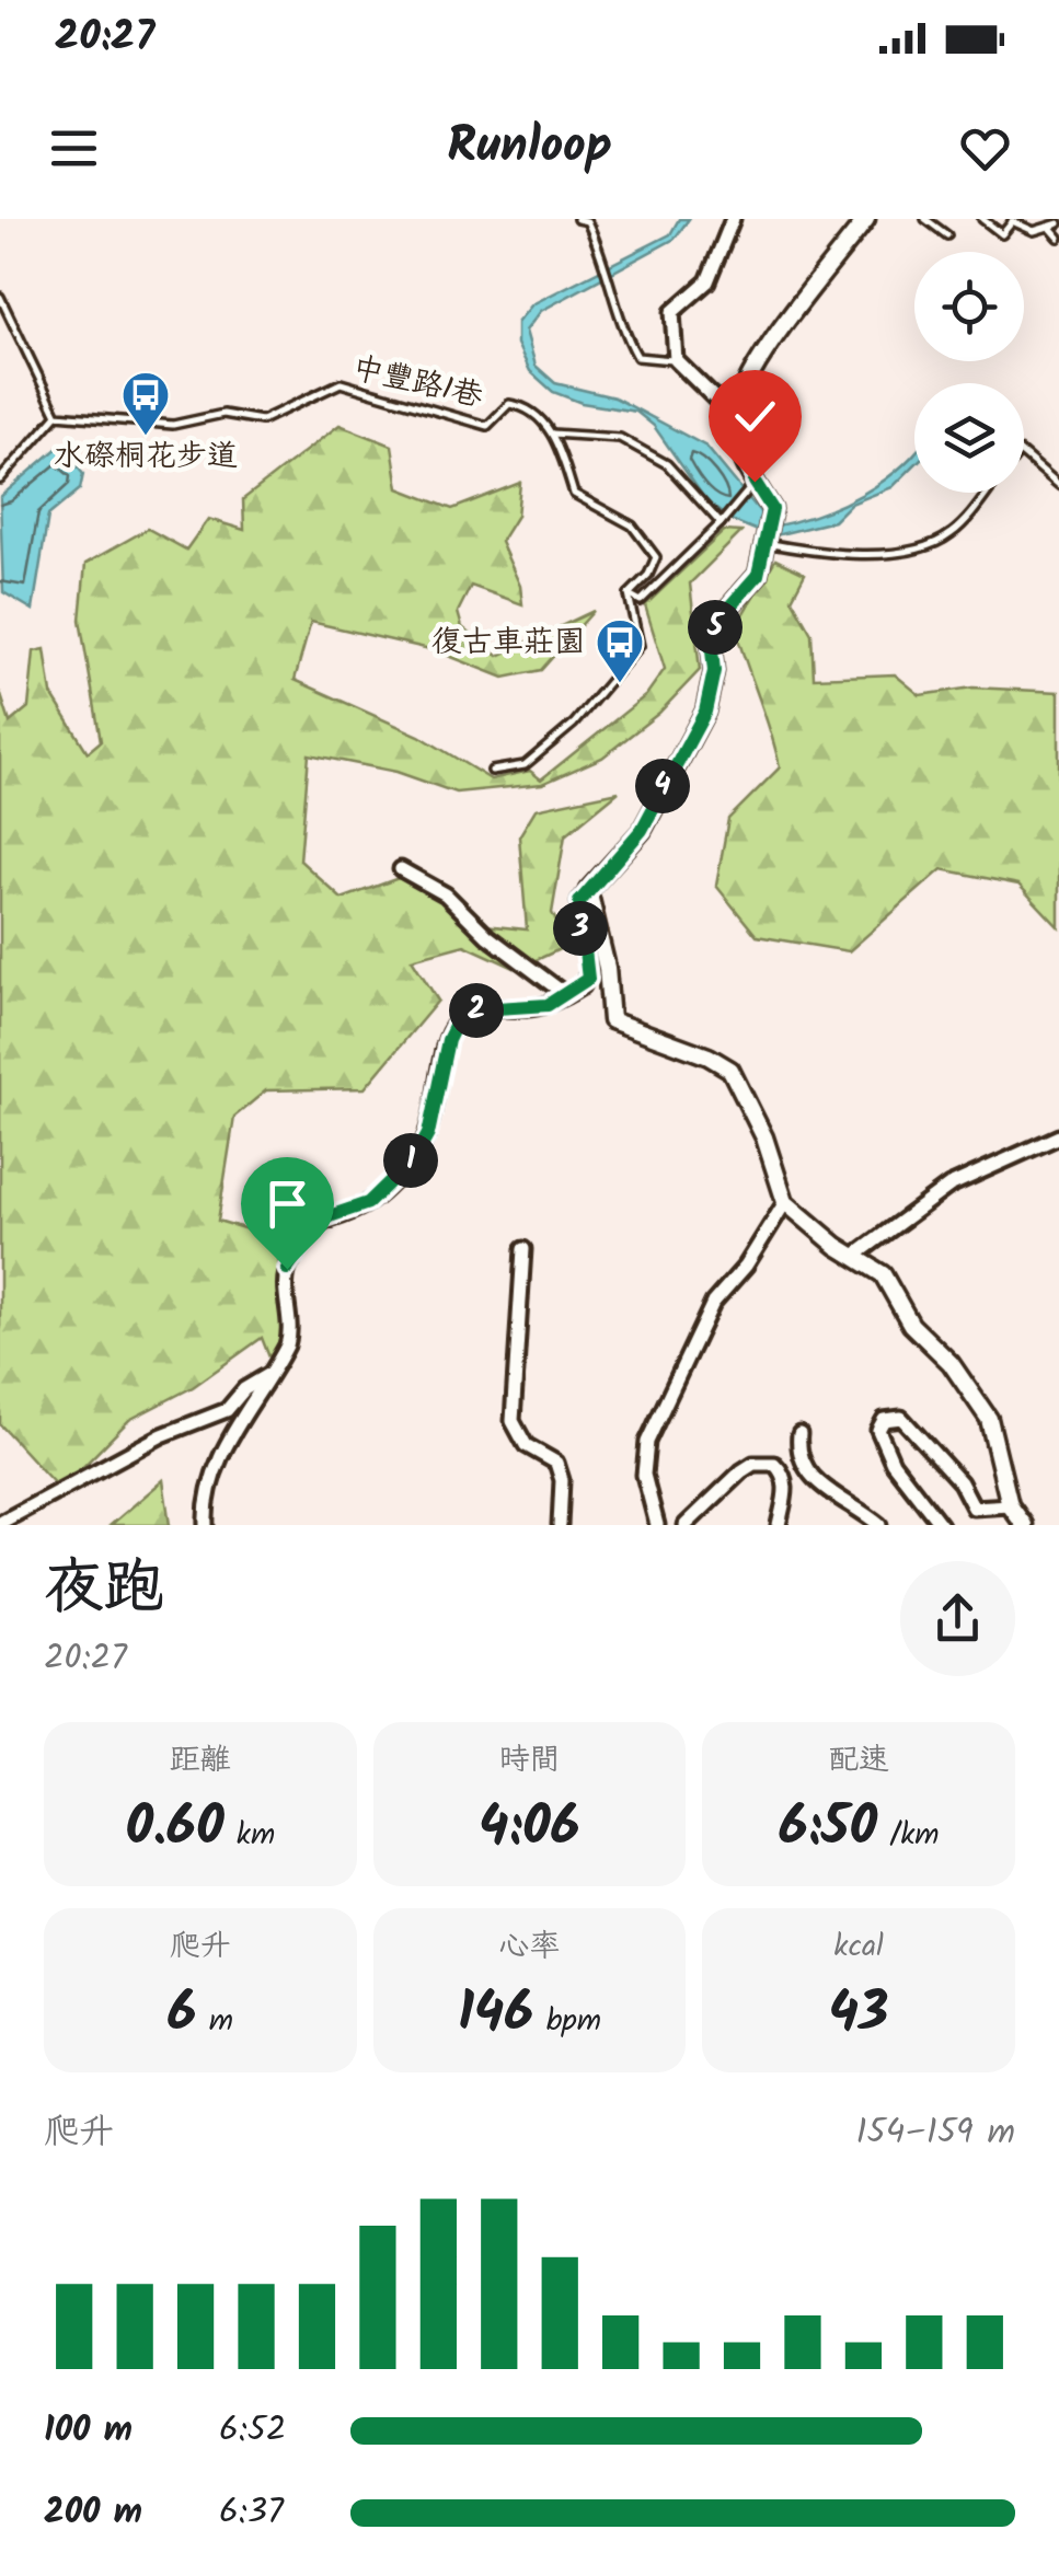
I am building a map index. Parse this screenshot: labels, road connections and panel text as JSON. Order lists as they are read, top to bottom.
{
  "streets": {
    "lane": ["中豐路1巷"]
  },
  "places": {
    "bus stop": ["水磜桐花步道", "復古車莊園"]
  },
  "page": {
    "status": "20:27",
    "header": "Runloop",
    "pins": [
      "5",
      "4",
      "3",
      "2",
      "1"
    ],
    "heading": ["夜跑", "20:27"],
    "stats": [
      ["距離", "0.60 km"],
      ["時間", "4:06"],
      ["配速", "6:50 /km"],
      ["爬升", "6 m"],
      ["心率", "146 bpm"],
      ["kcal", "43"]
    ],
    "chart": ["爬升", "154–159 m"],
    "list": [
      {
        "name": "100 m",
        "note": "6:52"
      },
      {
        "name": "200 m",
        "note": "6:37"
      }
    ]
  }
}
